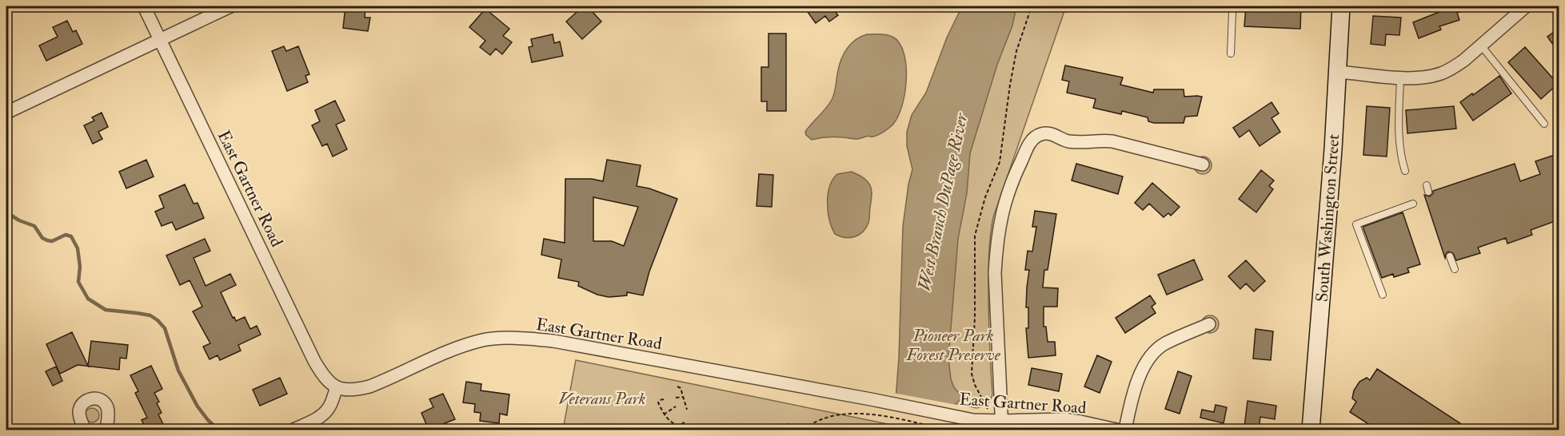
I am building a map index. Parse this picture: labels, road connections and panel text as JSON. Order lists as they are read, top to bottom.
{
  "streets": {
    "main road": ["South Washington Street"],
    "street": ["East Gartner Road"]
  },
  "water": ["West Branch DuPage River"],
  "parks": ["Pioneer Park Forest Preserve", "Veterans Park"]
}
